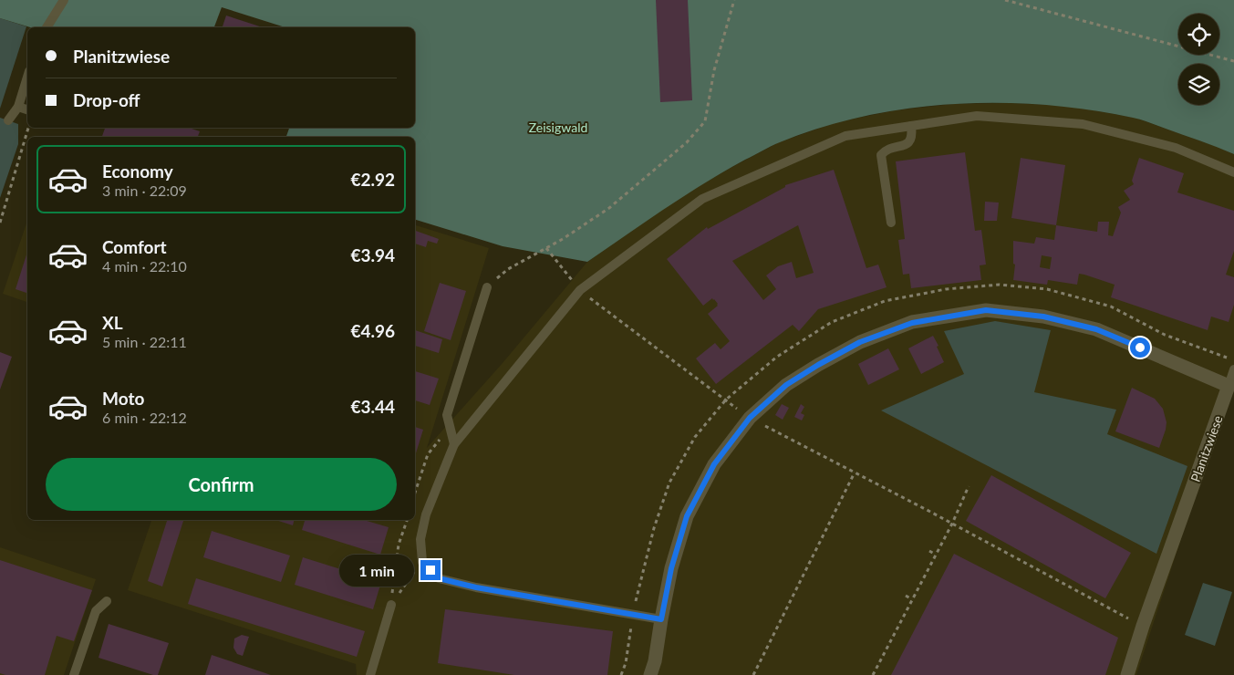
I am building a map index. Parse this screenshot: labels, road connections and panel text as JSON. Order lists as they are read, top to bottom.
{
  "streets": {
    "street": ["Planitzwiese"]
  },
  "parks": ["Zeisigwald"],
  "page": {
    "banner": ["Planitzwiese", "Drop-off"],
    "list": [
      {
        "name": "Economy",
        "note": "3 min · 22:09",
        "value": "€2.92"
      },
      {
        "name": "Comfort",
        "note": "4 min · 22:10",
        "value": "€3.94"
      },
      {
        "name": "XL",
        "note": "5 min · 22:11",
        "value": "€4.96"
      },
      {
        "name": "Moto",
        "note": "6 min · 22:12",
        "value": "€3.44"
      }
    ],
    "buttons": "Confirm",
    "bubble": "1 min"
  }
}
